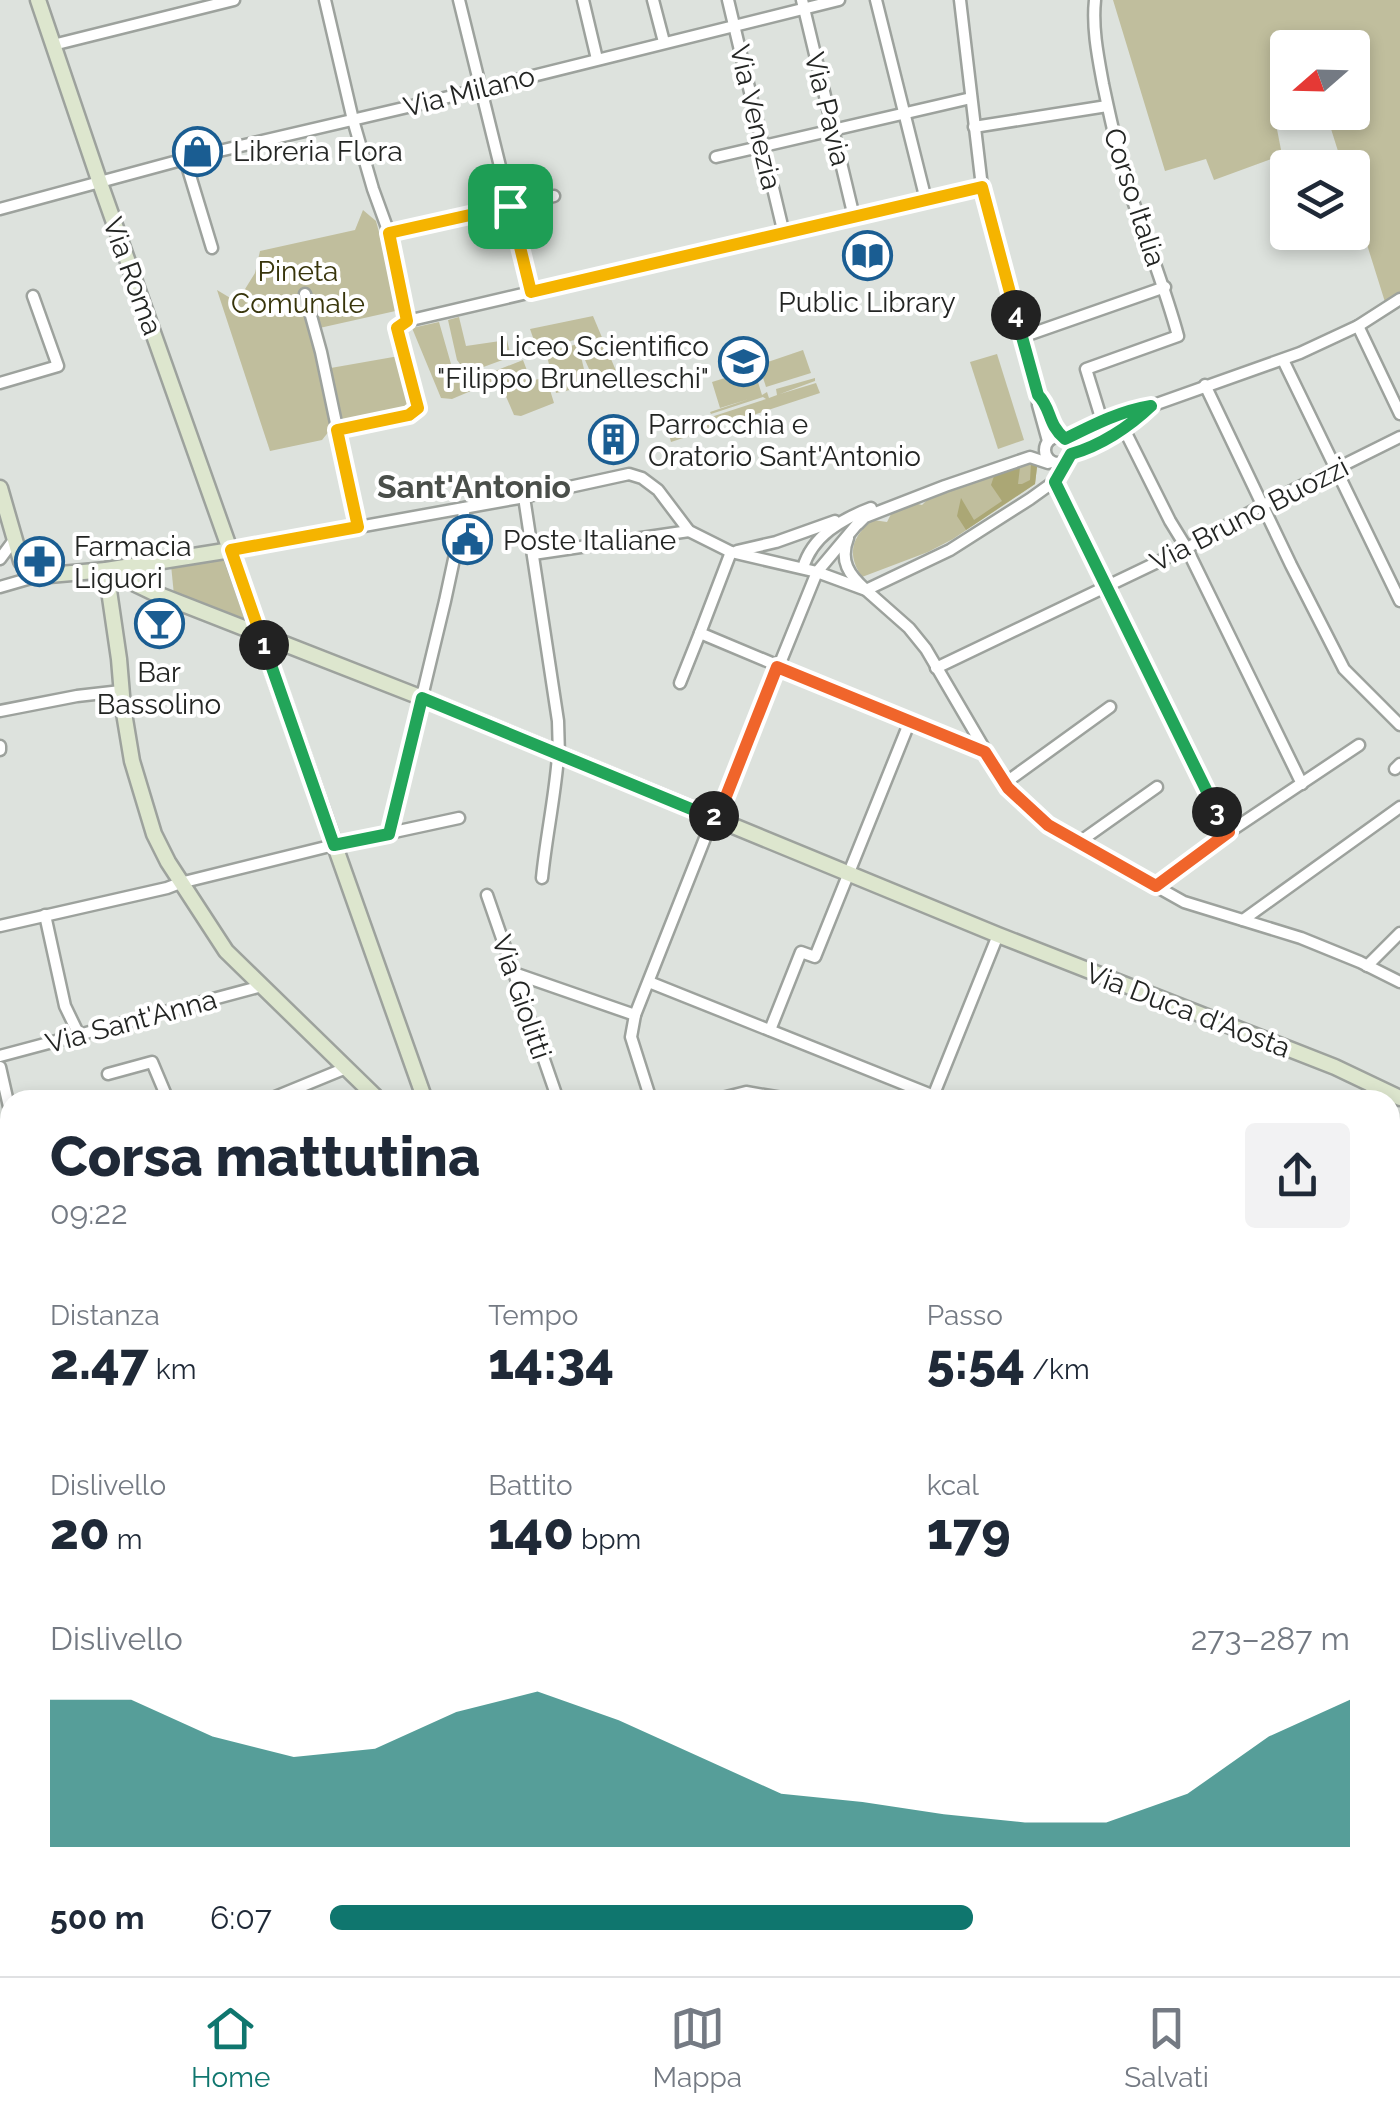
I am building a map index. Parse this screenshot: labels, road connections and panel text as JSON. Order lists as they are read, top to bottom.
{
  "streets": {
    "street": [
      "Via Milano",
      "Via Pavia",
      "Via Venezia",
      "Corso Italia",
      "Via Roma",
      "Via Bruno Buozzi",
      "Via Giolitti",
      "Via Duca d'Aosta",
      "Via Sant'Anna"
    ]
  },
  "crossings": [
    ["Via Milano", "Via Pavia"],
    ["Via Milano", "Via Venezia"],
    ["Via Milano", "Via Roma"],
    ["Via Roma", "Via Duca d'Aosta"]
  ],
  "districts": ["Sant'Antonio"],
  "parks": ["Pineta Comunale"],
  "places": {
    "shop": ["Libreria Flora"],
    "library": ["Public Library"],
    "school or university": ["Liceo Scientifico \"Filippo Brunelleschi\""],
    "building": ["Parrocchia e Oratorio Sant'Antonio"],
    "public building": ["Poste Italiane"],
    "pharmacy": ["Farmacia Liguori"],
    "bar": ["Bar Bassolino"]
  },
  "north": "left",
  "page": {
    "pins": [
      "4",
      "1",
      "3",
      "2"
    ],
    "heading": ["Corsa mattutina", "09:22"],
    "stats": [
      ["Distanza", "2.47 km"],
      ["Tempo", "14:34"],
      ["Passo", "5:54 /km"],
      ["Dislivello", "20 m"],
      ["Battito", "140 bpm"],
      ["kcal", "179"]
    ],
    "chart": ["Dislivello", "273–287 m"],
    "list": [
      {
        "name": "500 m",
        "note": "6:07"
      }
    ],
    "tabs": ["Home", "Mappa", "Salvati"]
  }
}
